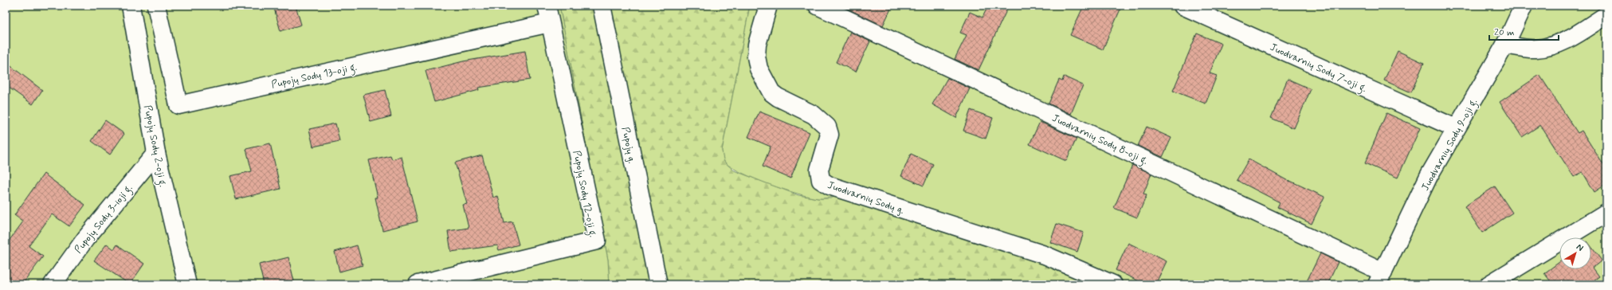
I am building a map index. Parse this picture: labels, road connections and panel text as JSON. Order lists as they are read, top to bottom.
{
  "streets": {
    "street": [
      "Juodvarnių Sodų 7-oji g.",
      "Pupojų Sodų 13-oji g.",
      "Juodvarnių Sodų 8-oji g.",
      "Juodvarnių Sodų 9-oji g.",
      "Pupojų g.",
      "Pupojų Sodų 2-oji g.",
      "Pupojų Sodų 12-oji g.",
      "Juodvarnių Sodų g.",
      "Pupojų Sodų 3-ioji g."
    ]
  },
  "crossings": [
    ["Juodvarnių Sodų 7-oji g.", "Juodvarnių Sodų 9-oji g."],
    ["Pupojų Sodų 13-oji g.", "Pupojų Sodų 12-oji g."],
    ["Juodvarnių Sodų 8-oji g.", "Juodvarnių Sodų 9-oji g."],
    ["Pupojų Sodų 2-oji g.", "Pupojų Sodų 3-ioji g."]
  ],
  "scale_bar": "20 m",
  "north": "top right"
}
